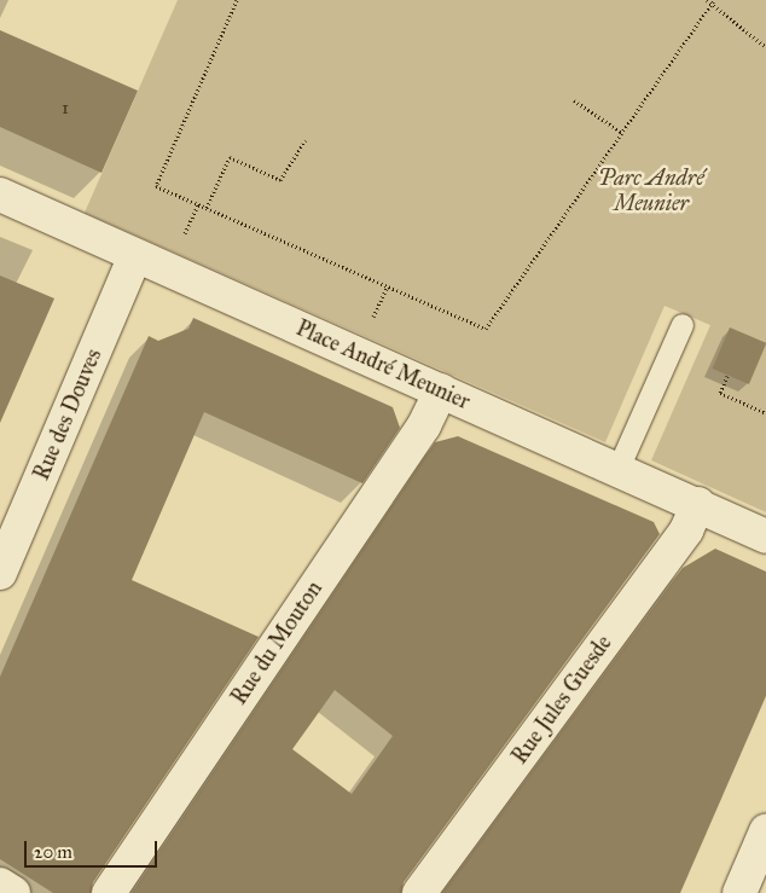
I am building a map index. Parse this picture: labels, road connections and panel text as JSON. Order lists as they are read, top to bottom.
{
  "streets": {
    "street": [
      "Place André Meunier",
      "Rue des Douves",
      "Rue du Mouton",
      "Rue Jules Guesde"
    ]
  },
  "crossings": [
    ["Place André Meunier", "Rue des Douves"],
    ["Place André Meunier", "Rue du Mouton"],
    ["Place André Meunier", "Rue Jules Guesde"]
  ],
  "parks": ["Parc André Meunier"],
  "house_numbers": ["1"],
  "scale_bar": "20 m"
}
